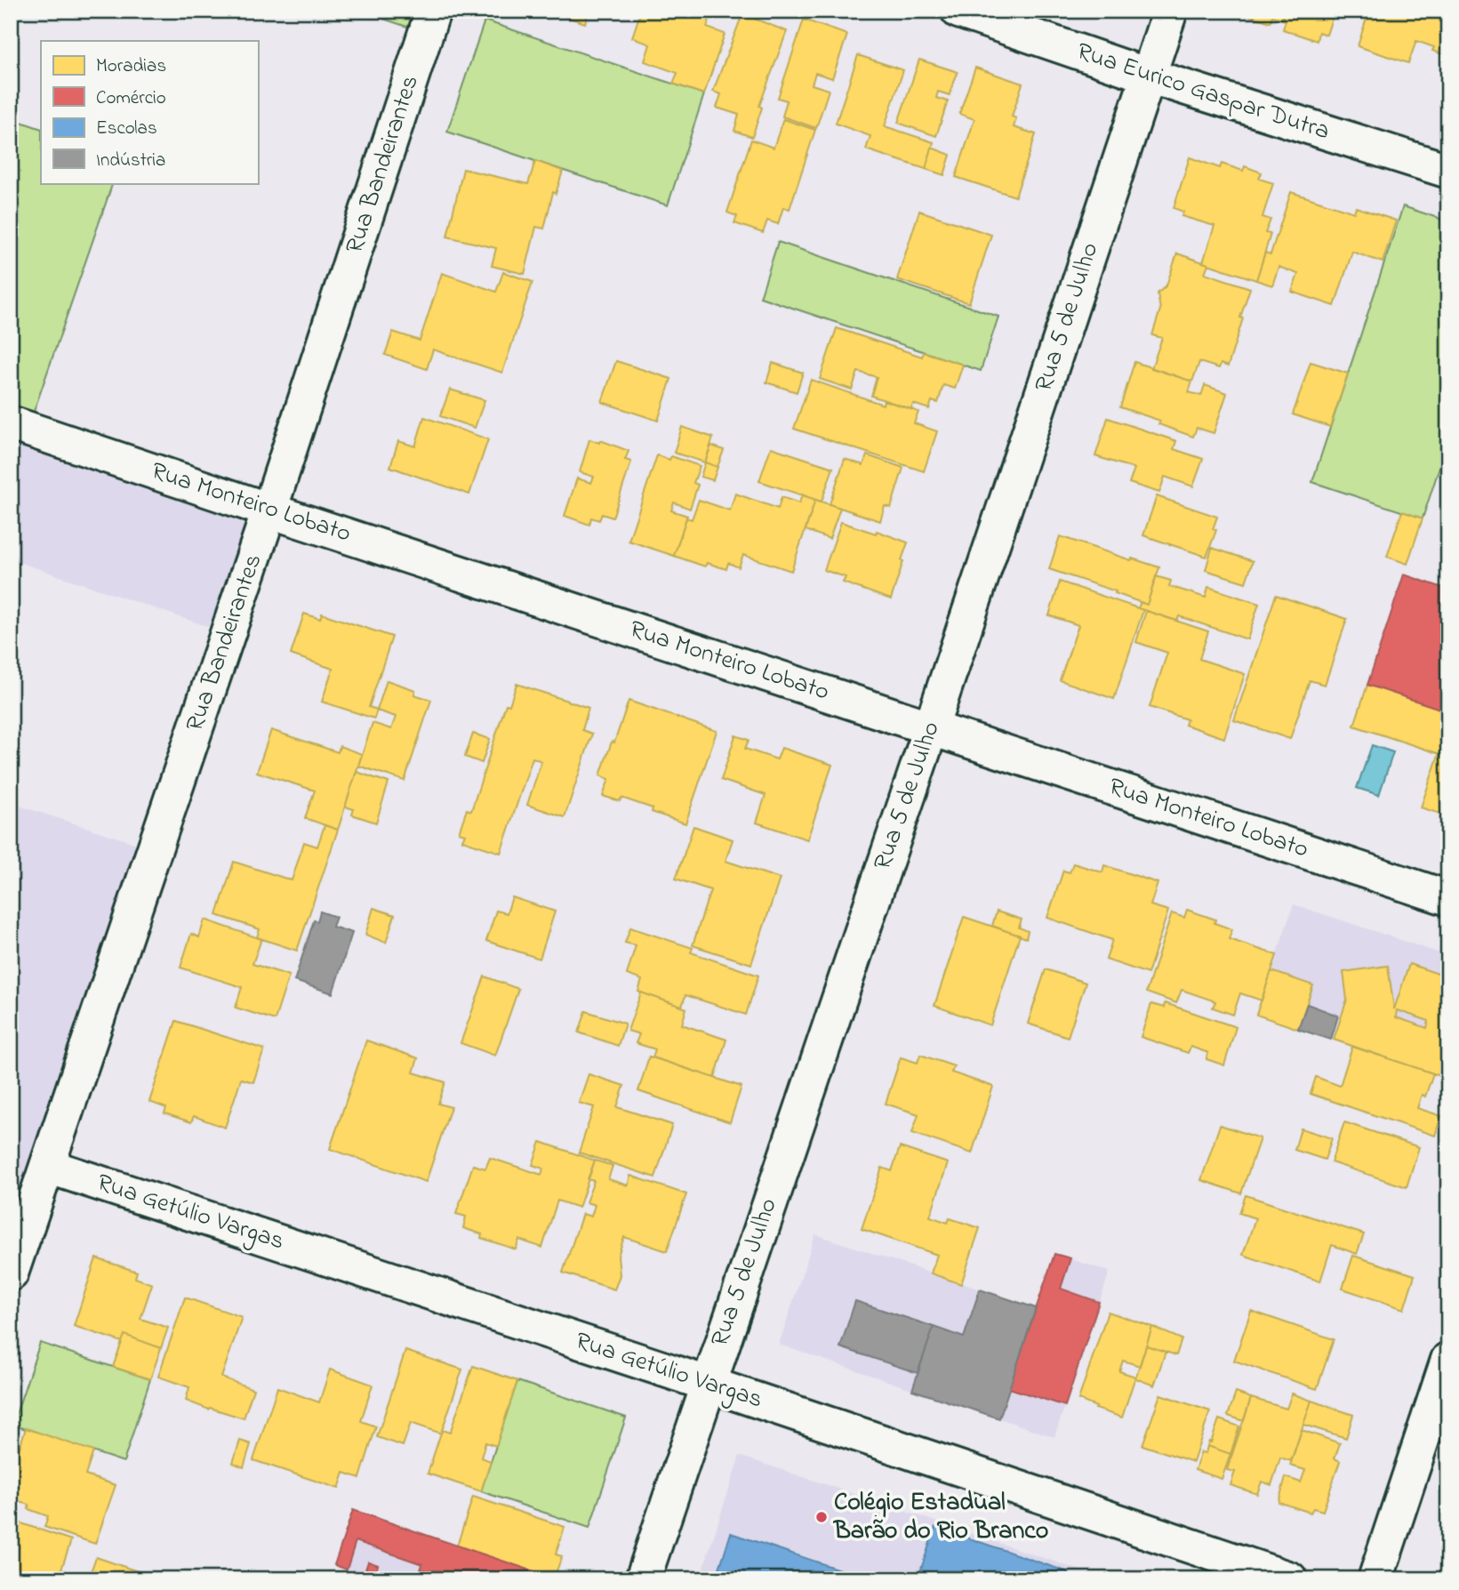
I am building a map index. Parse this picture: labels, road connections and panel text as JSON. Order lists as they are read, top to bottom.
{
  "streets": {
    "street": [
      "Rua Eurico Gaspar Dutra",
      "Rua Bandeirantes",
      "Rua 5 de Julho",
      "Rua Monteiro Lobato",
      "Rua Getúlio Vargas"
    ]
  },
  "crossings": [
    ["Rua Eurico Gaspar Dutra", "Rua 5 de Julho"],
    ["Rua Bandeirantes", "Rua Monteiro Lobato"],
    ["Rua Bandeirantes", "Rua Getúlio Vargas"],
    ["Rua 5 de Julho", "Rua Monteiro Lobato"],
    ["Rua 5 de Julho", "Rua Getúlio Vargas"]
  ],
  "places": ["Colégio Estadual Barão do Rio Branco"],
  "legend": [
    "Moradias",
    "Comércio",
    "Escolas",
    "Indústria"
  ]
}
